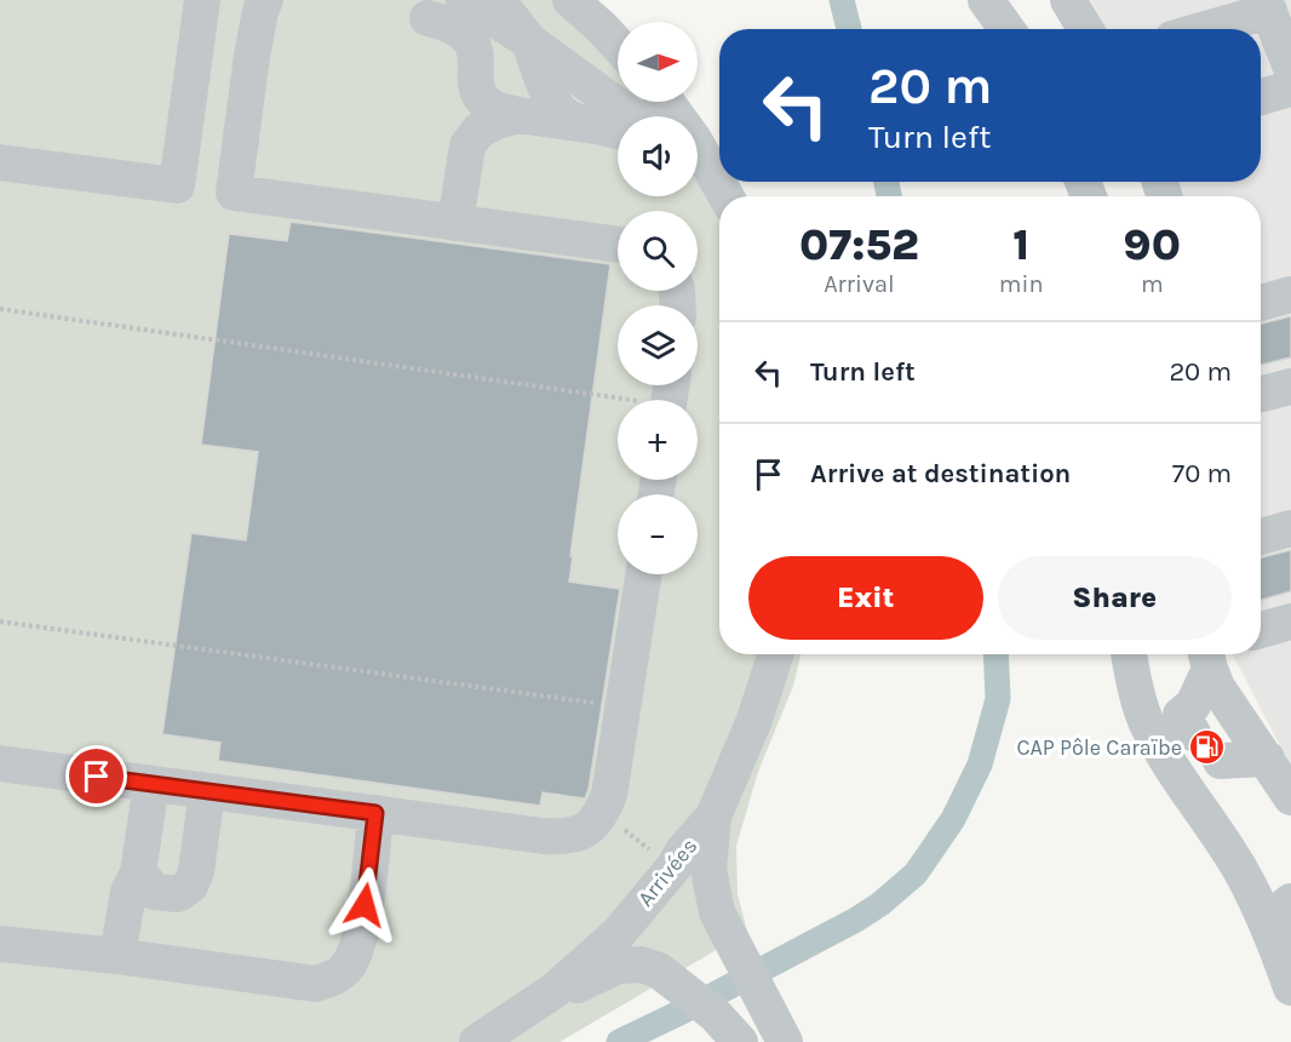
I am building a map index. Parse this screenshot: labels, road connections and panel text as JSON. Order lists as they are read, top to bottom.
{
  "streets": {
    "lane": ["Arrivées"]
  },
  "places": {
    "fuel station": ["CAP Pôle Caraïbe"]
  },
  "north": "right",
  "page": {
    "map_buttons": ["+", "−"],
    "turn": ["20 m", "Turn left"],
    "eta": [
      "07:52",
      "Arrival",
      "1",
      "min",
      "90",
      "m"
    ],
    "list": [
      {
        "name": "Turn left",
        "value": "20 m"
      },
      {
        "name": "Arrive at destination",
        "value": "70 m"
      }
    ],
    "buttons": ["Exit", "Share"]
  }
}
